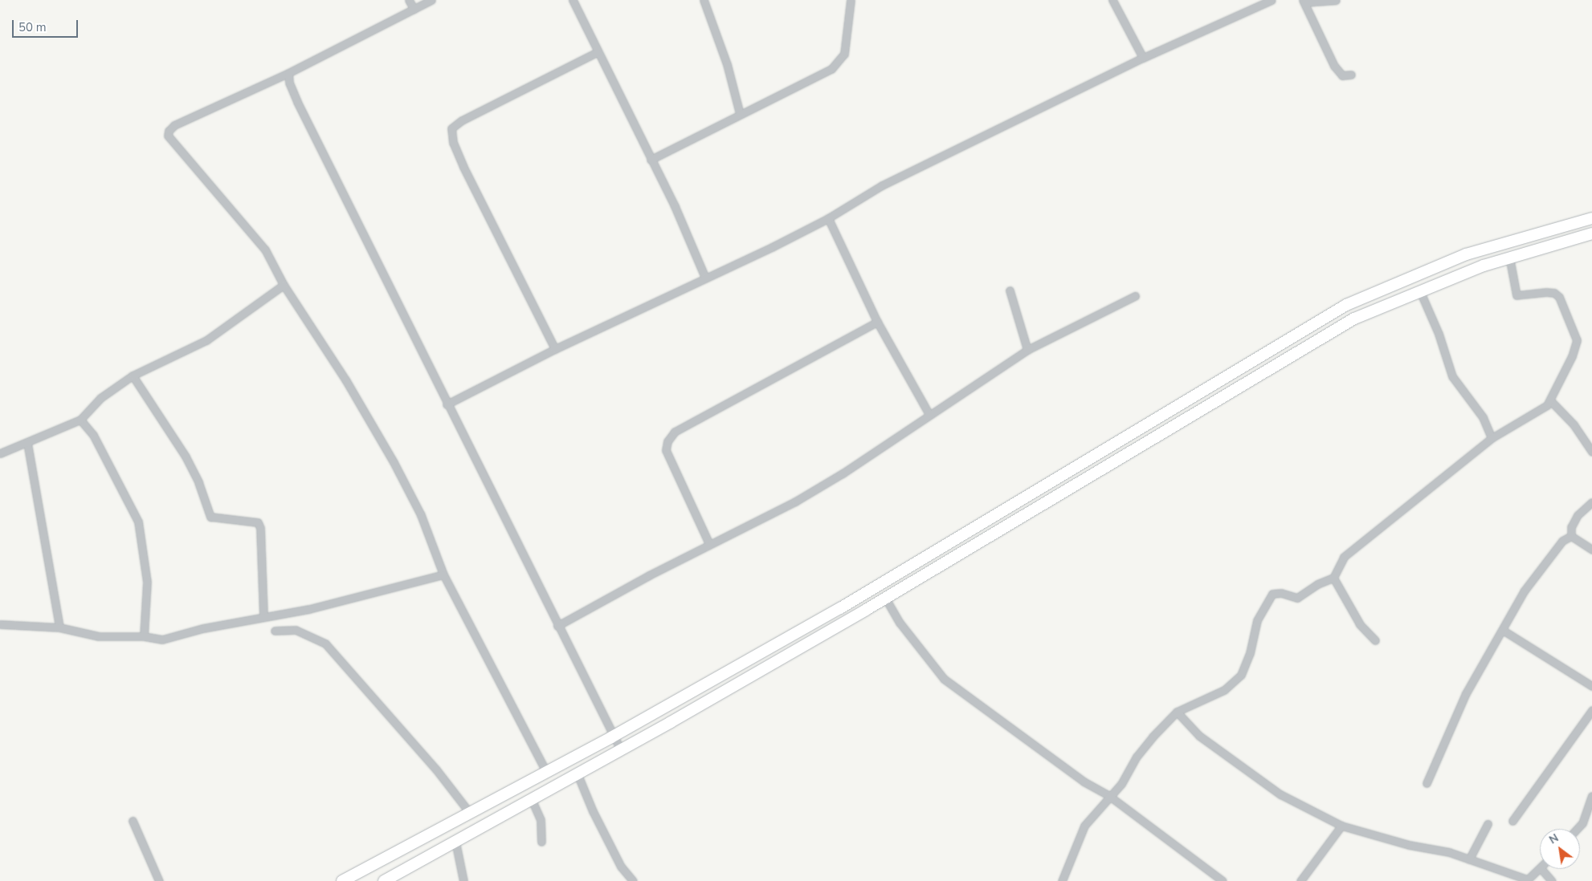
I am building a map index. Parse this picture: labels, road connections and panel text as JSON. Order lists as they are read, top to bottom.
{
  "scale_bar": "50 m",
  "north": "top left"
}
